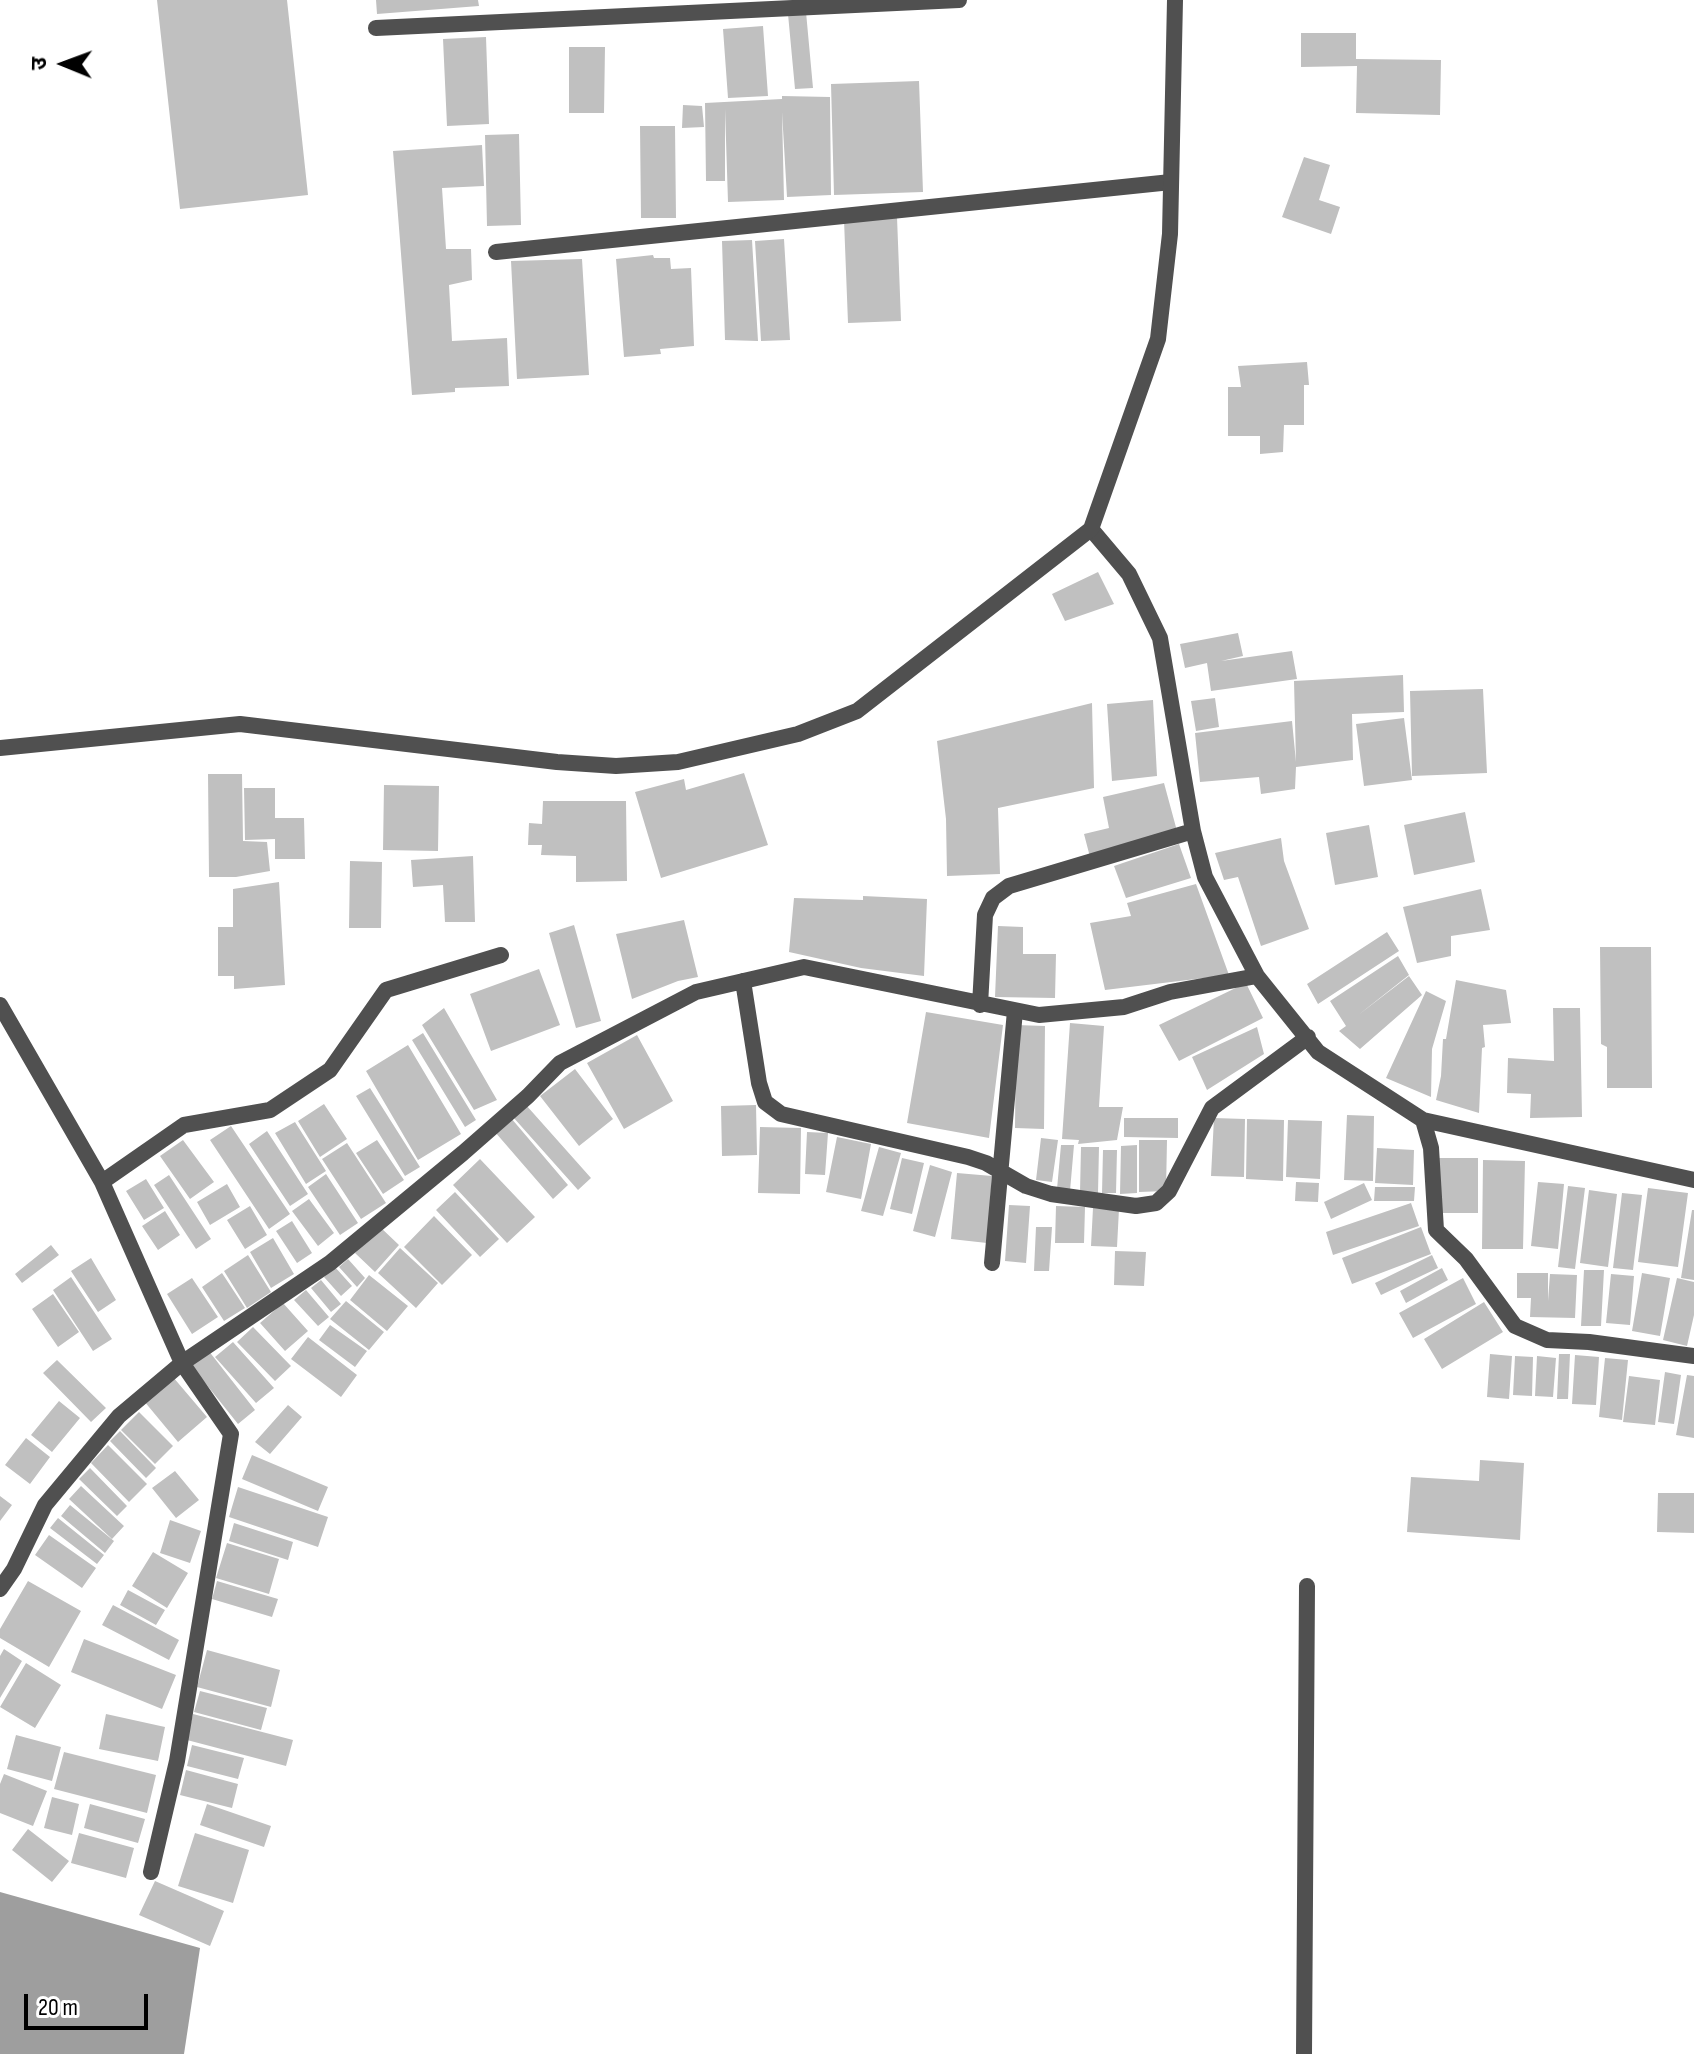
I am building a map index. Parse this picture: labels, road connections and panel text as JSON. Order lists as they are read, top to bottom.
{
  "scale_bar": "20 m",
  "north": "left"
}
